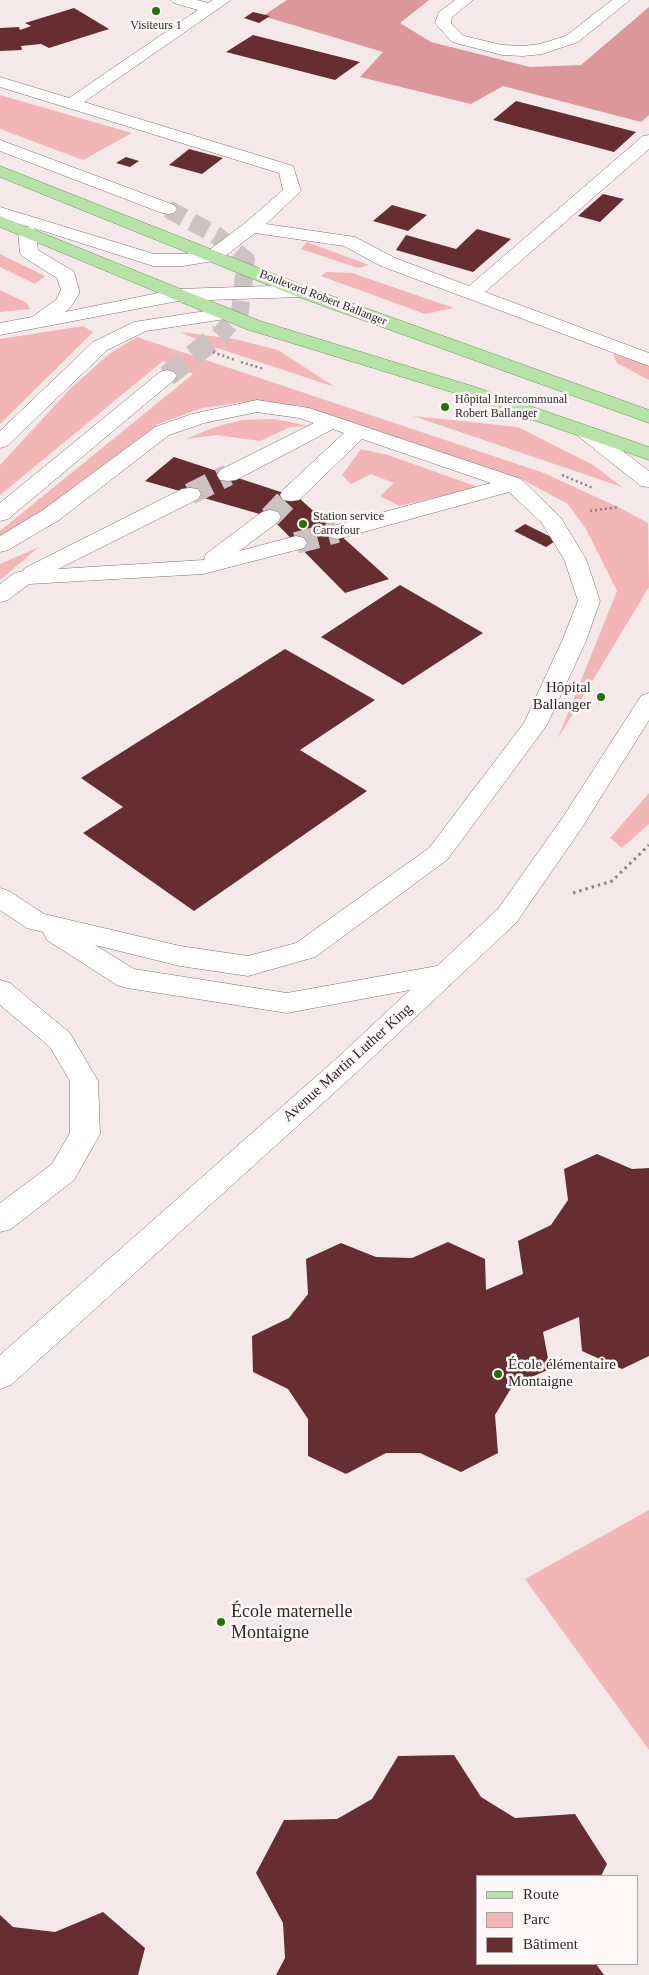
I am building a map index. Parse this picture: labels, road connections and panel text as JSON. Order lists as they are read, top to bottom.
{
  "streets": {
    "main road": ["Boulevard Robert Ballanger"],
    "street": ["Avenue Martin Luther King"]
  },
  "places": [
    "Visiteurs 1",
    "Hôpital Intercommunal Robert Ballanger",
    "Station service Carrefour",
    "Hôpital Ballanger",
    "École élémentaire Montaigne",
    "École maternelle Montaigne"
  ],
  "legend": ["Route", "Parc", "Bâtiment"]
}
